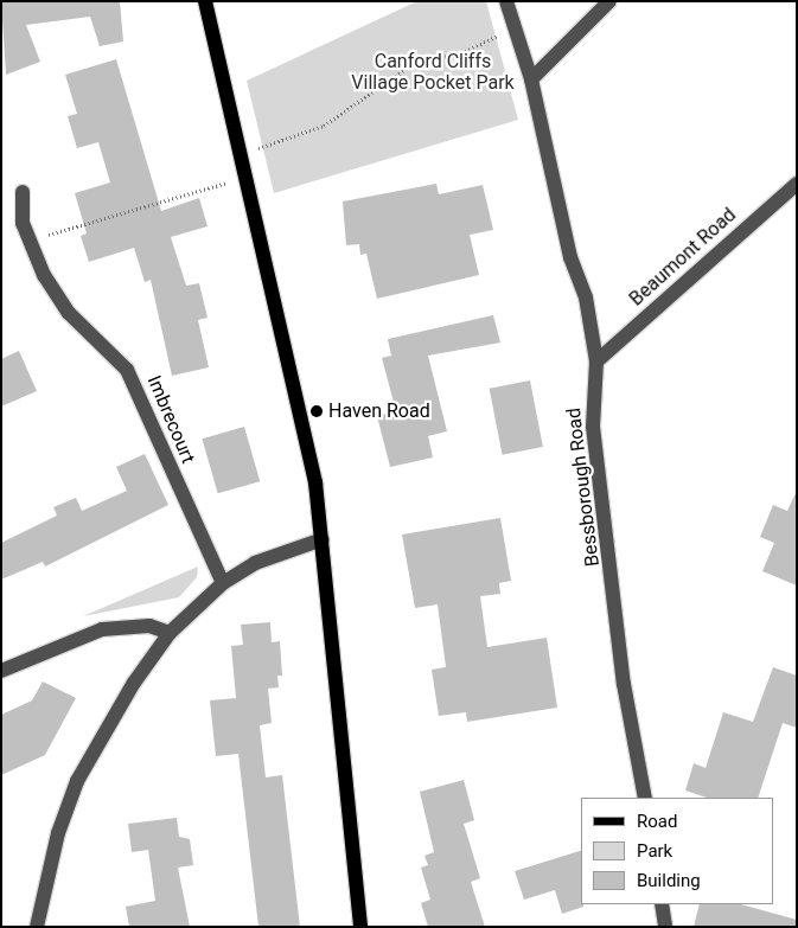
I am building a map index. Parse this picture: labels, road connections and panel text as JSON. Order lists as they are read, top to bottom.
{
  "streets": {
    "street": ["Beaumont Road", "Imbrecourt", "Bessborough Road"]
  },
  "crossings": [
    ["Beaumont Road", "Bessborough Road"]
  ],
  "parks": ["Canford Cliffs Village Pocket Park"],
  "places": ["Haven Road"],
  "legend": ["Road", "Park", "Building"]
}
